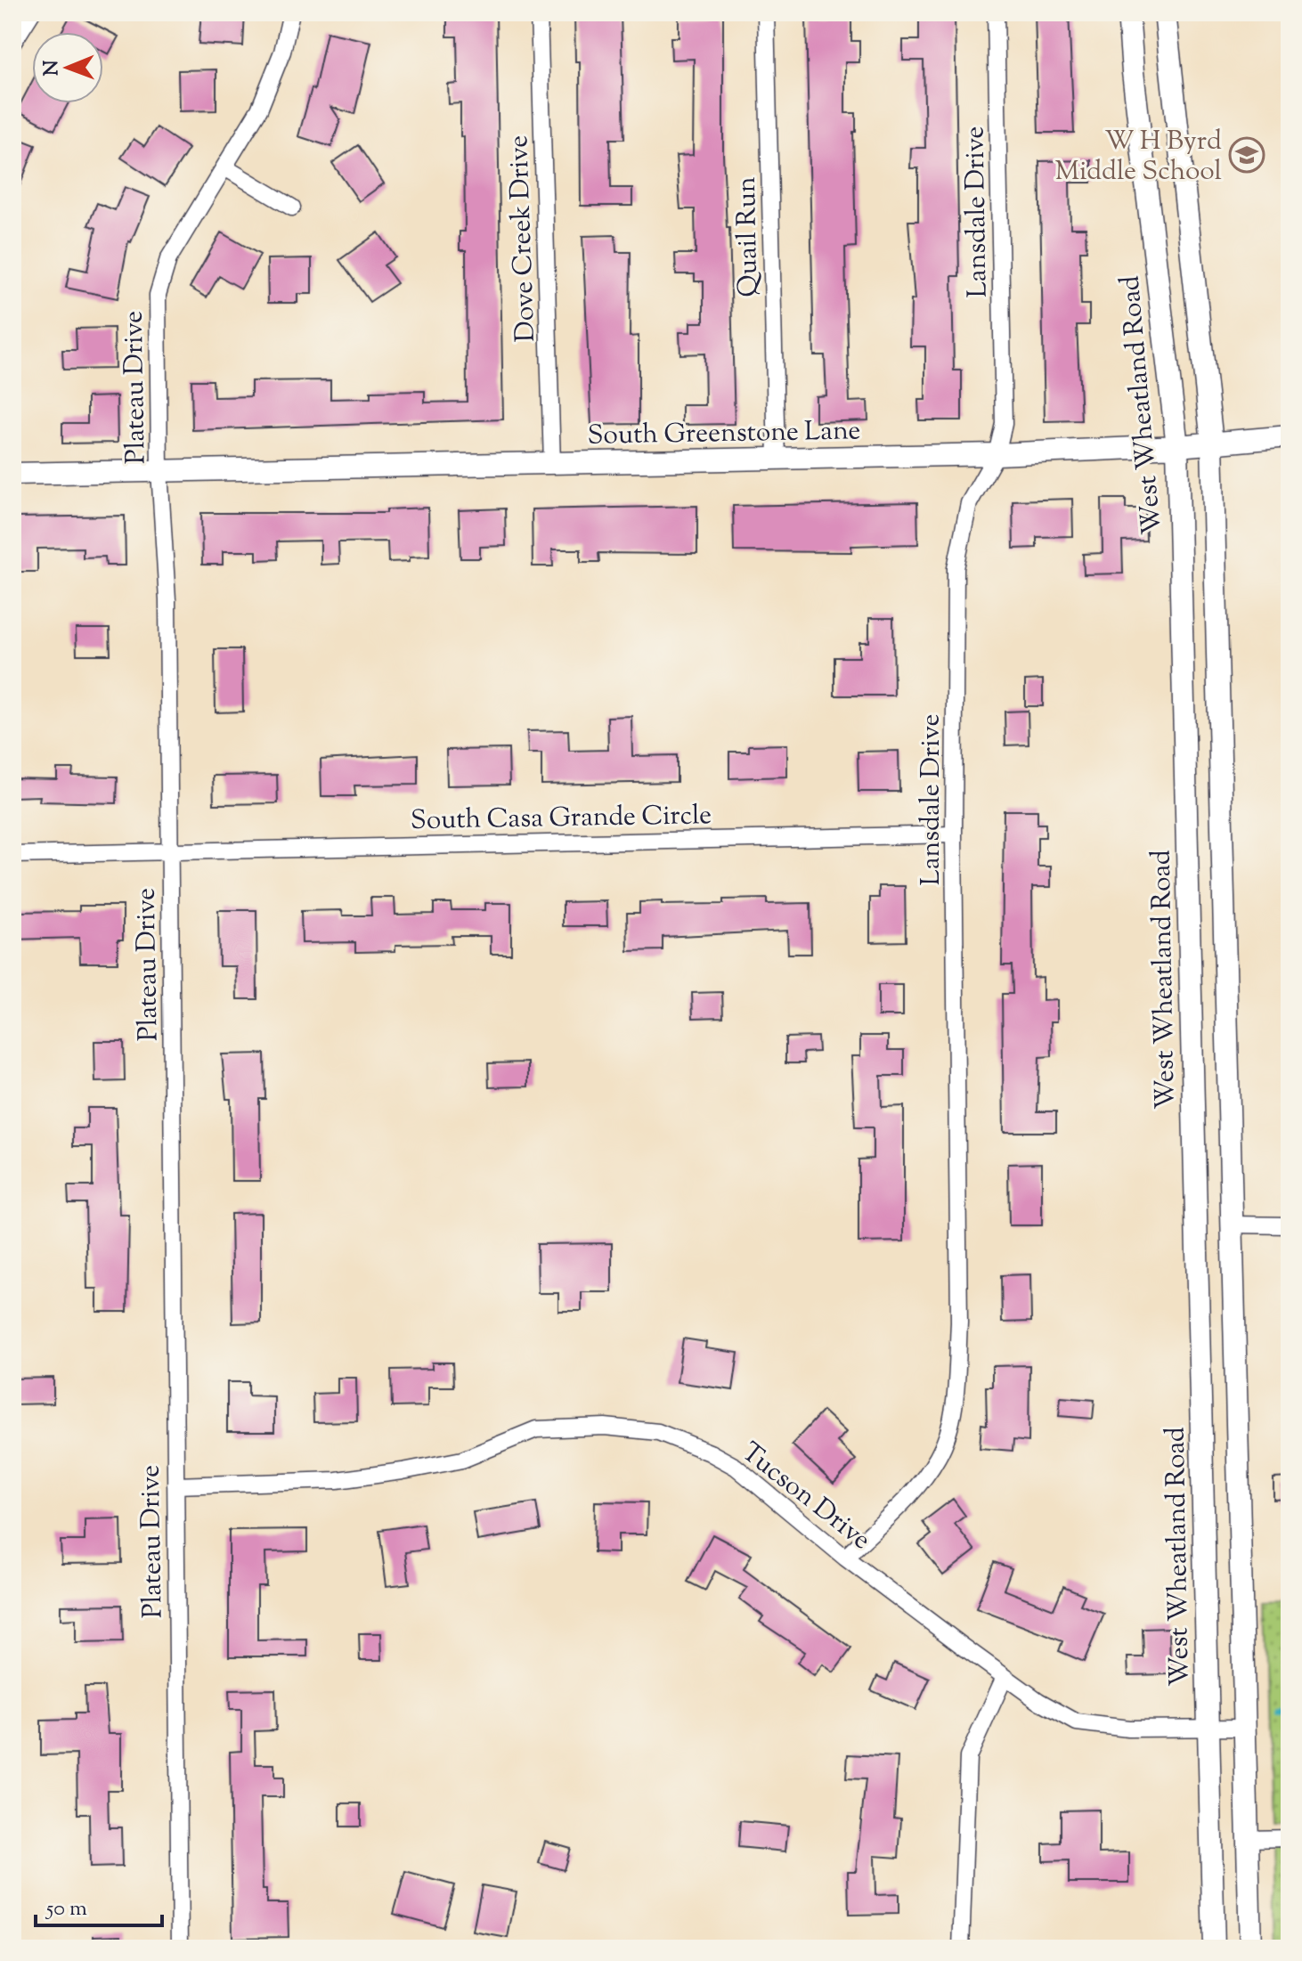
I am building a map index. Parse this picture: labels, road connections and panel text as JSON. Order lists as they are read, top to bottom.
{
  "streets": {
    "main road": ["West Wheatland Road", "South Greenstone Lane"],
    "street": [
      "Lansdale Drive",
      "Quail Run",
      "Dove Creek Drive",
      "Plateau Drive",
      "South Casa Grande Circle",
      "Tucson Drive"
    ]
  },
  "crossings": [
    ["Lansdale Drive", "South Greenstone Lane"],
    ["Lansdale Drive", "South Casa Grande Circle"],
    ["Lansdale Drive", "Tucson Drive"],
    ["Quail Run", "South Greenstone Lane"],
    ["Dove Creek Drive", "South Greenstone Lane"],
    ["Plateau Drive", "South Greenstone Lane"],
    ["Plateau Drive", "South Casa Grande Circle"],
    ["Plateau Drive", "Tucson Drive"],
    ["West Wheatland Road", "South Greenstone Lane"],
    ["West Wheatland Road", "Tucson Drive"]
  ],
  "places": {
    "school or university": ["W H Byrd Middle School"]
  },
  "scale_bar": "50 m",
  "north": "left"
}
